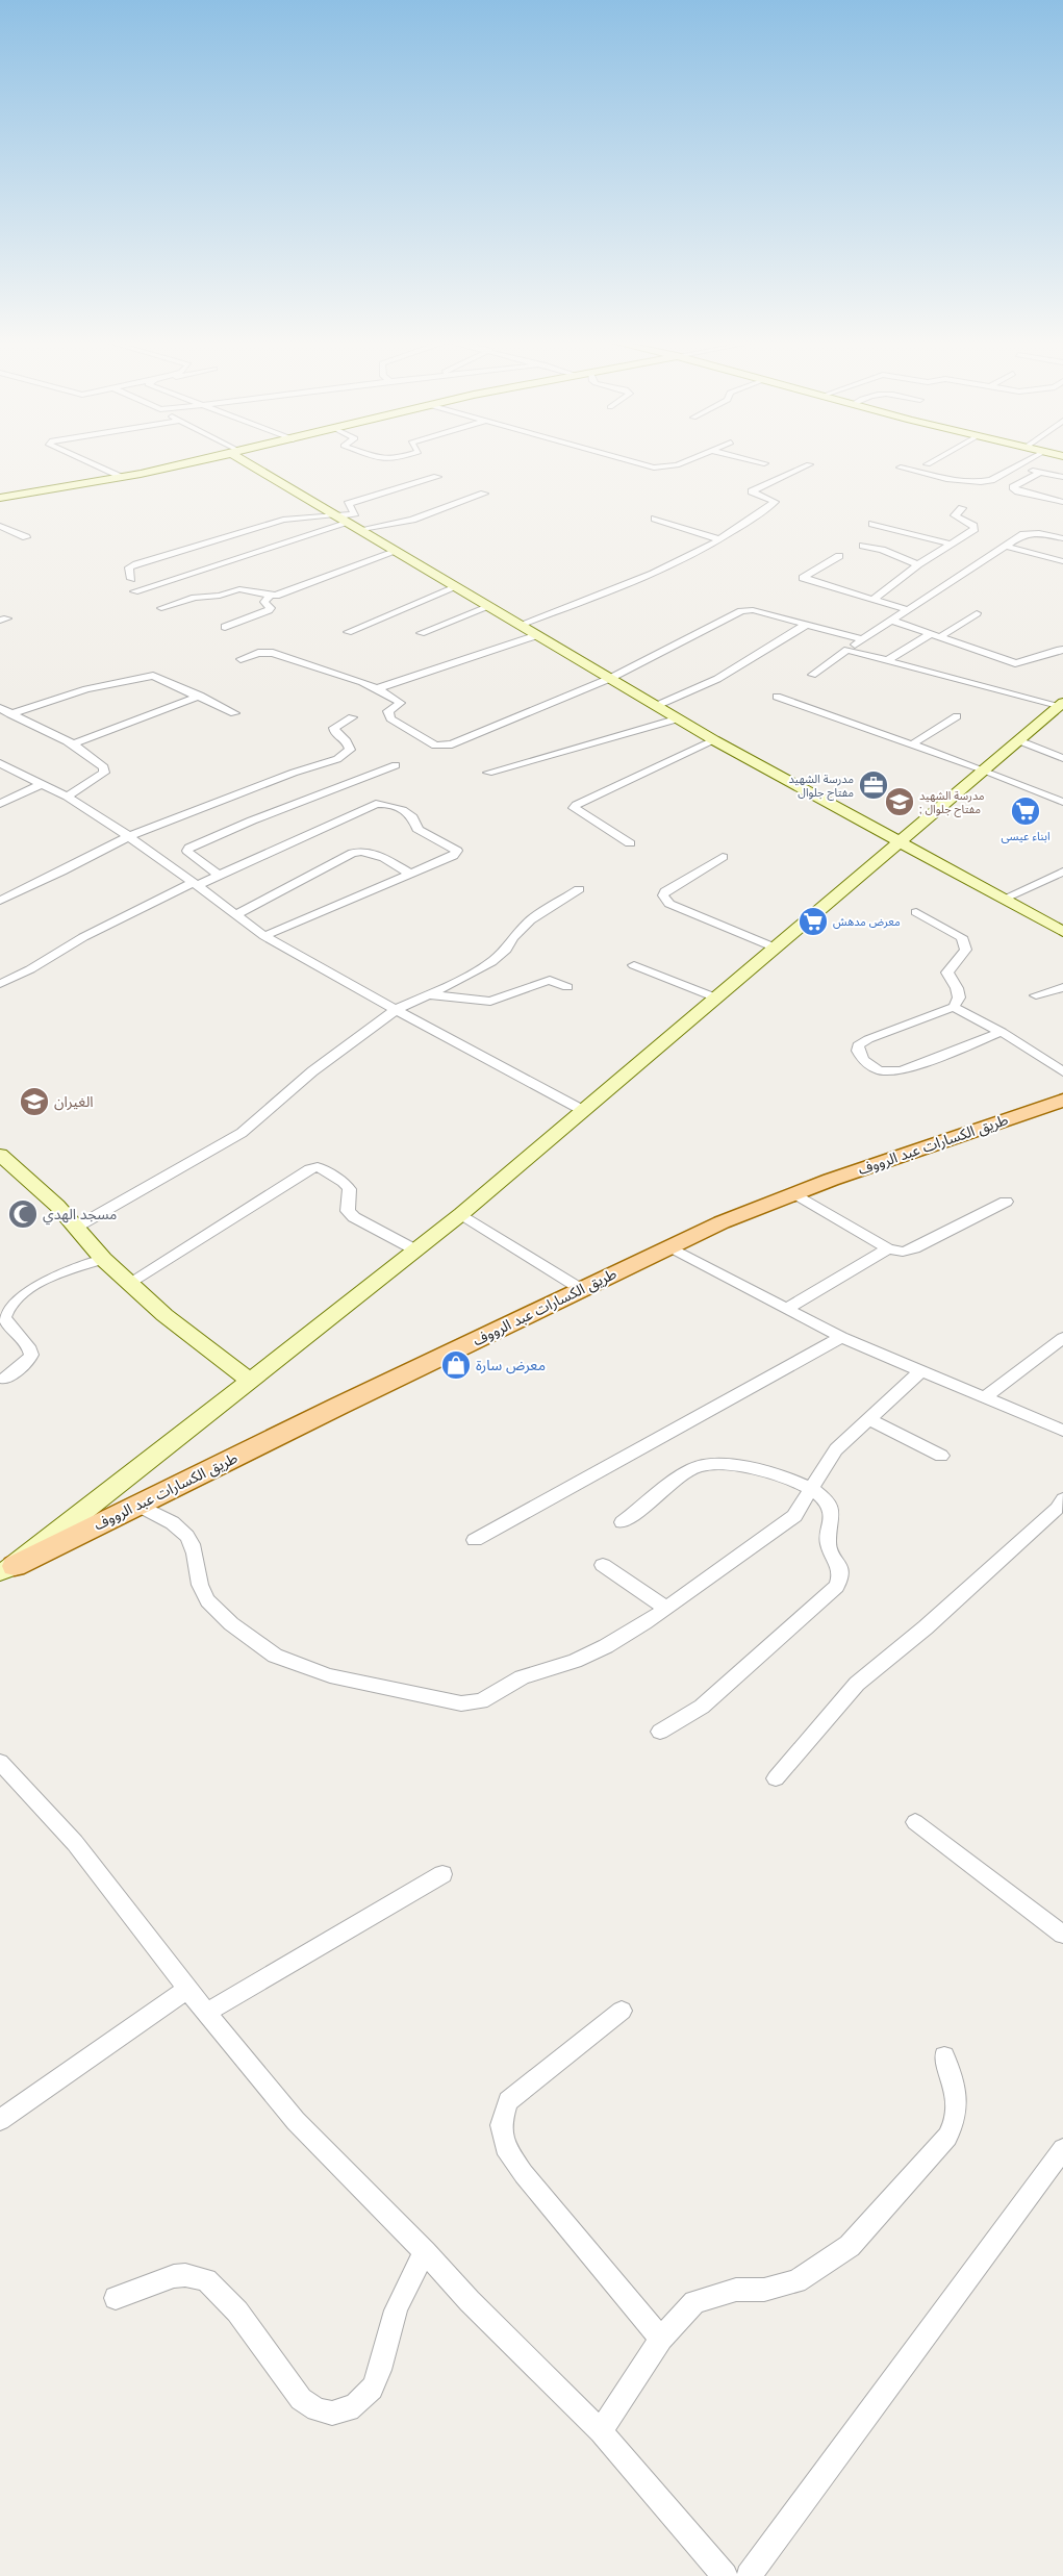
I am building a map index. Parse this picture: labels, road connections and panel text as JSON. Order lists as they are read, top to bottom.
{
  "streets": {
    "main road": ["طريق الكسارات عبد الرووف"]
  },
  "places": {
    "office": ["مدرسة الشهيد مفتاح جلوال"],
    "school or university": ["مدرسة الشهيد ; مفتاح جلوال", "الغيران"],
    "supermarket": ["ابناء عيسى", "معرض مدهش"],
    "mosque": ["مسجد الهدي"],
    "shop": ["معرض سارة"]
  }
}
